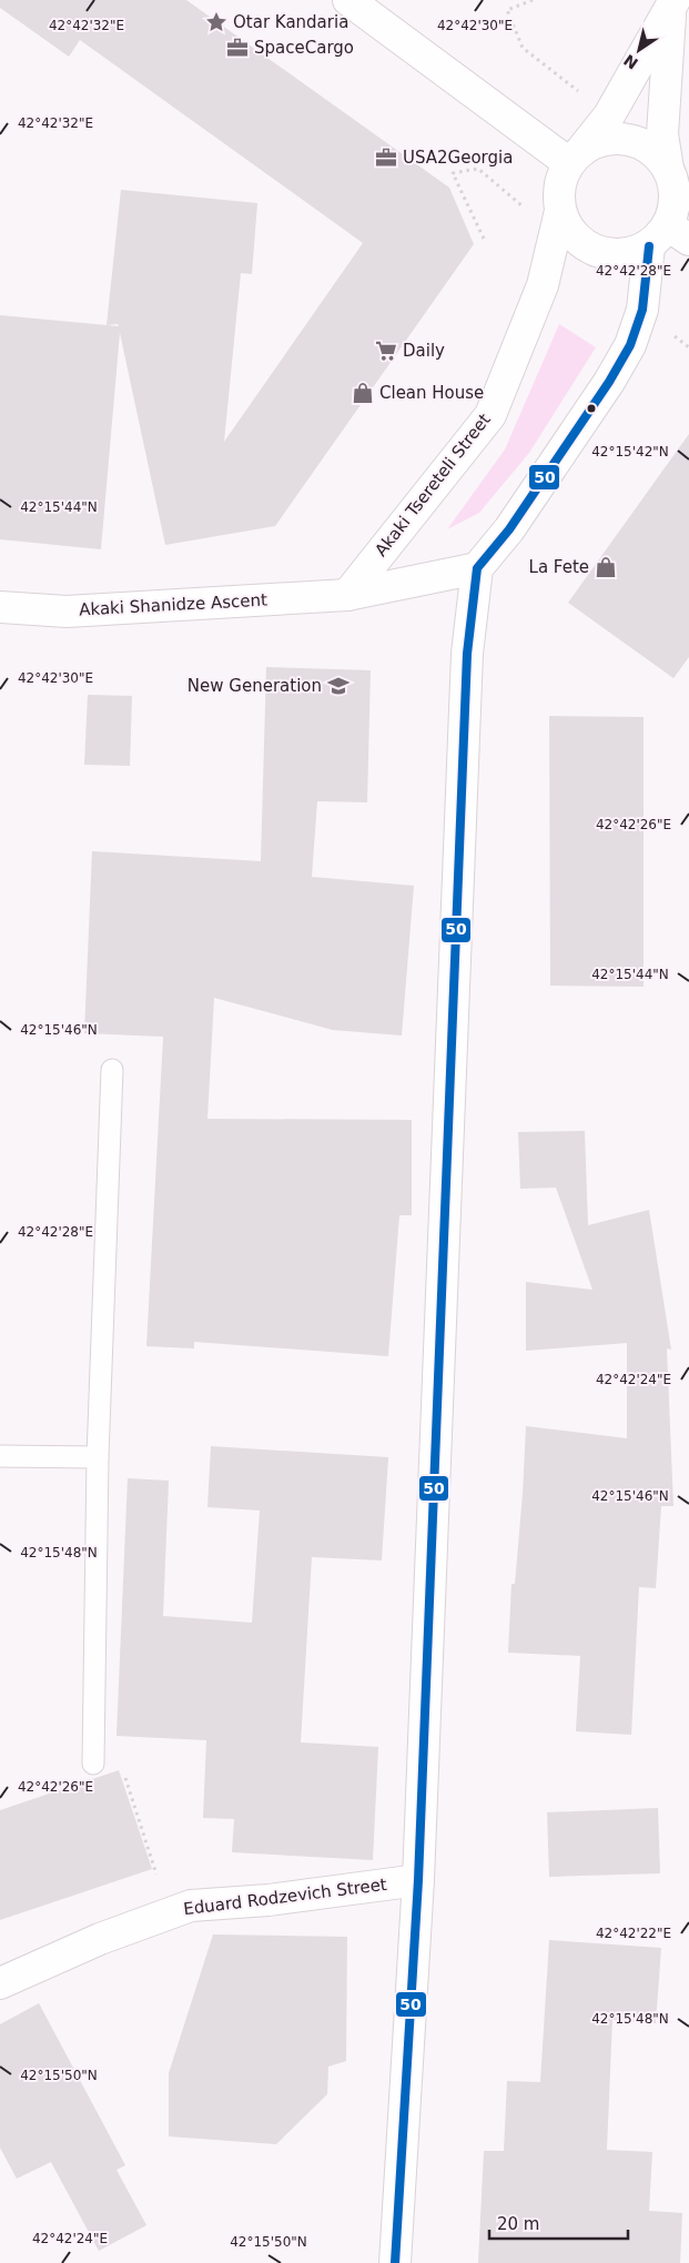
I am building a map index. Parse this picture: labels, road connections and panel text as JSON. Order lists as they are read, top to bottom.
{
  "streets": {
    "main road": ["Akaki Tsereteli Street", "Akaki Shanidze Ascent", "Eduard Rodzevich Street"]
  },
  "crossings": [
    ["Akaki Tsereteli Street", "Akaki Shanidze Ascent"]
  ],
  "places": {
    "place": ["Otar Kandaria"],
    "office": ["SpaceCargo", "USA2Georgia"],
    "supermarket": ["Daily"],
    "shop": ["Clean House", "La Fete"],
    "school or university": ["New Generation"]
  },
  "lines": ["transit line 50"],
  "scale_bar": "20 m",
  "north": "bottom left",
  "coordinates": [
    "42°42'32\"E",
    "42°42'30\"E",
    "42°42'28\"E",
    "42°15'42\"N",
    "42°15'44\"N",
    "42°42'26\"E",
    "42°15'46\"N",
    "42°42'24\"E",
    "42°15'48\"N",
    "42°42'22\"E",
    "42°15'50\"N"
  ]
}
